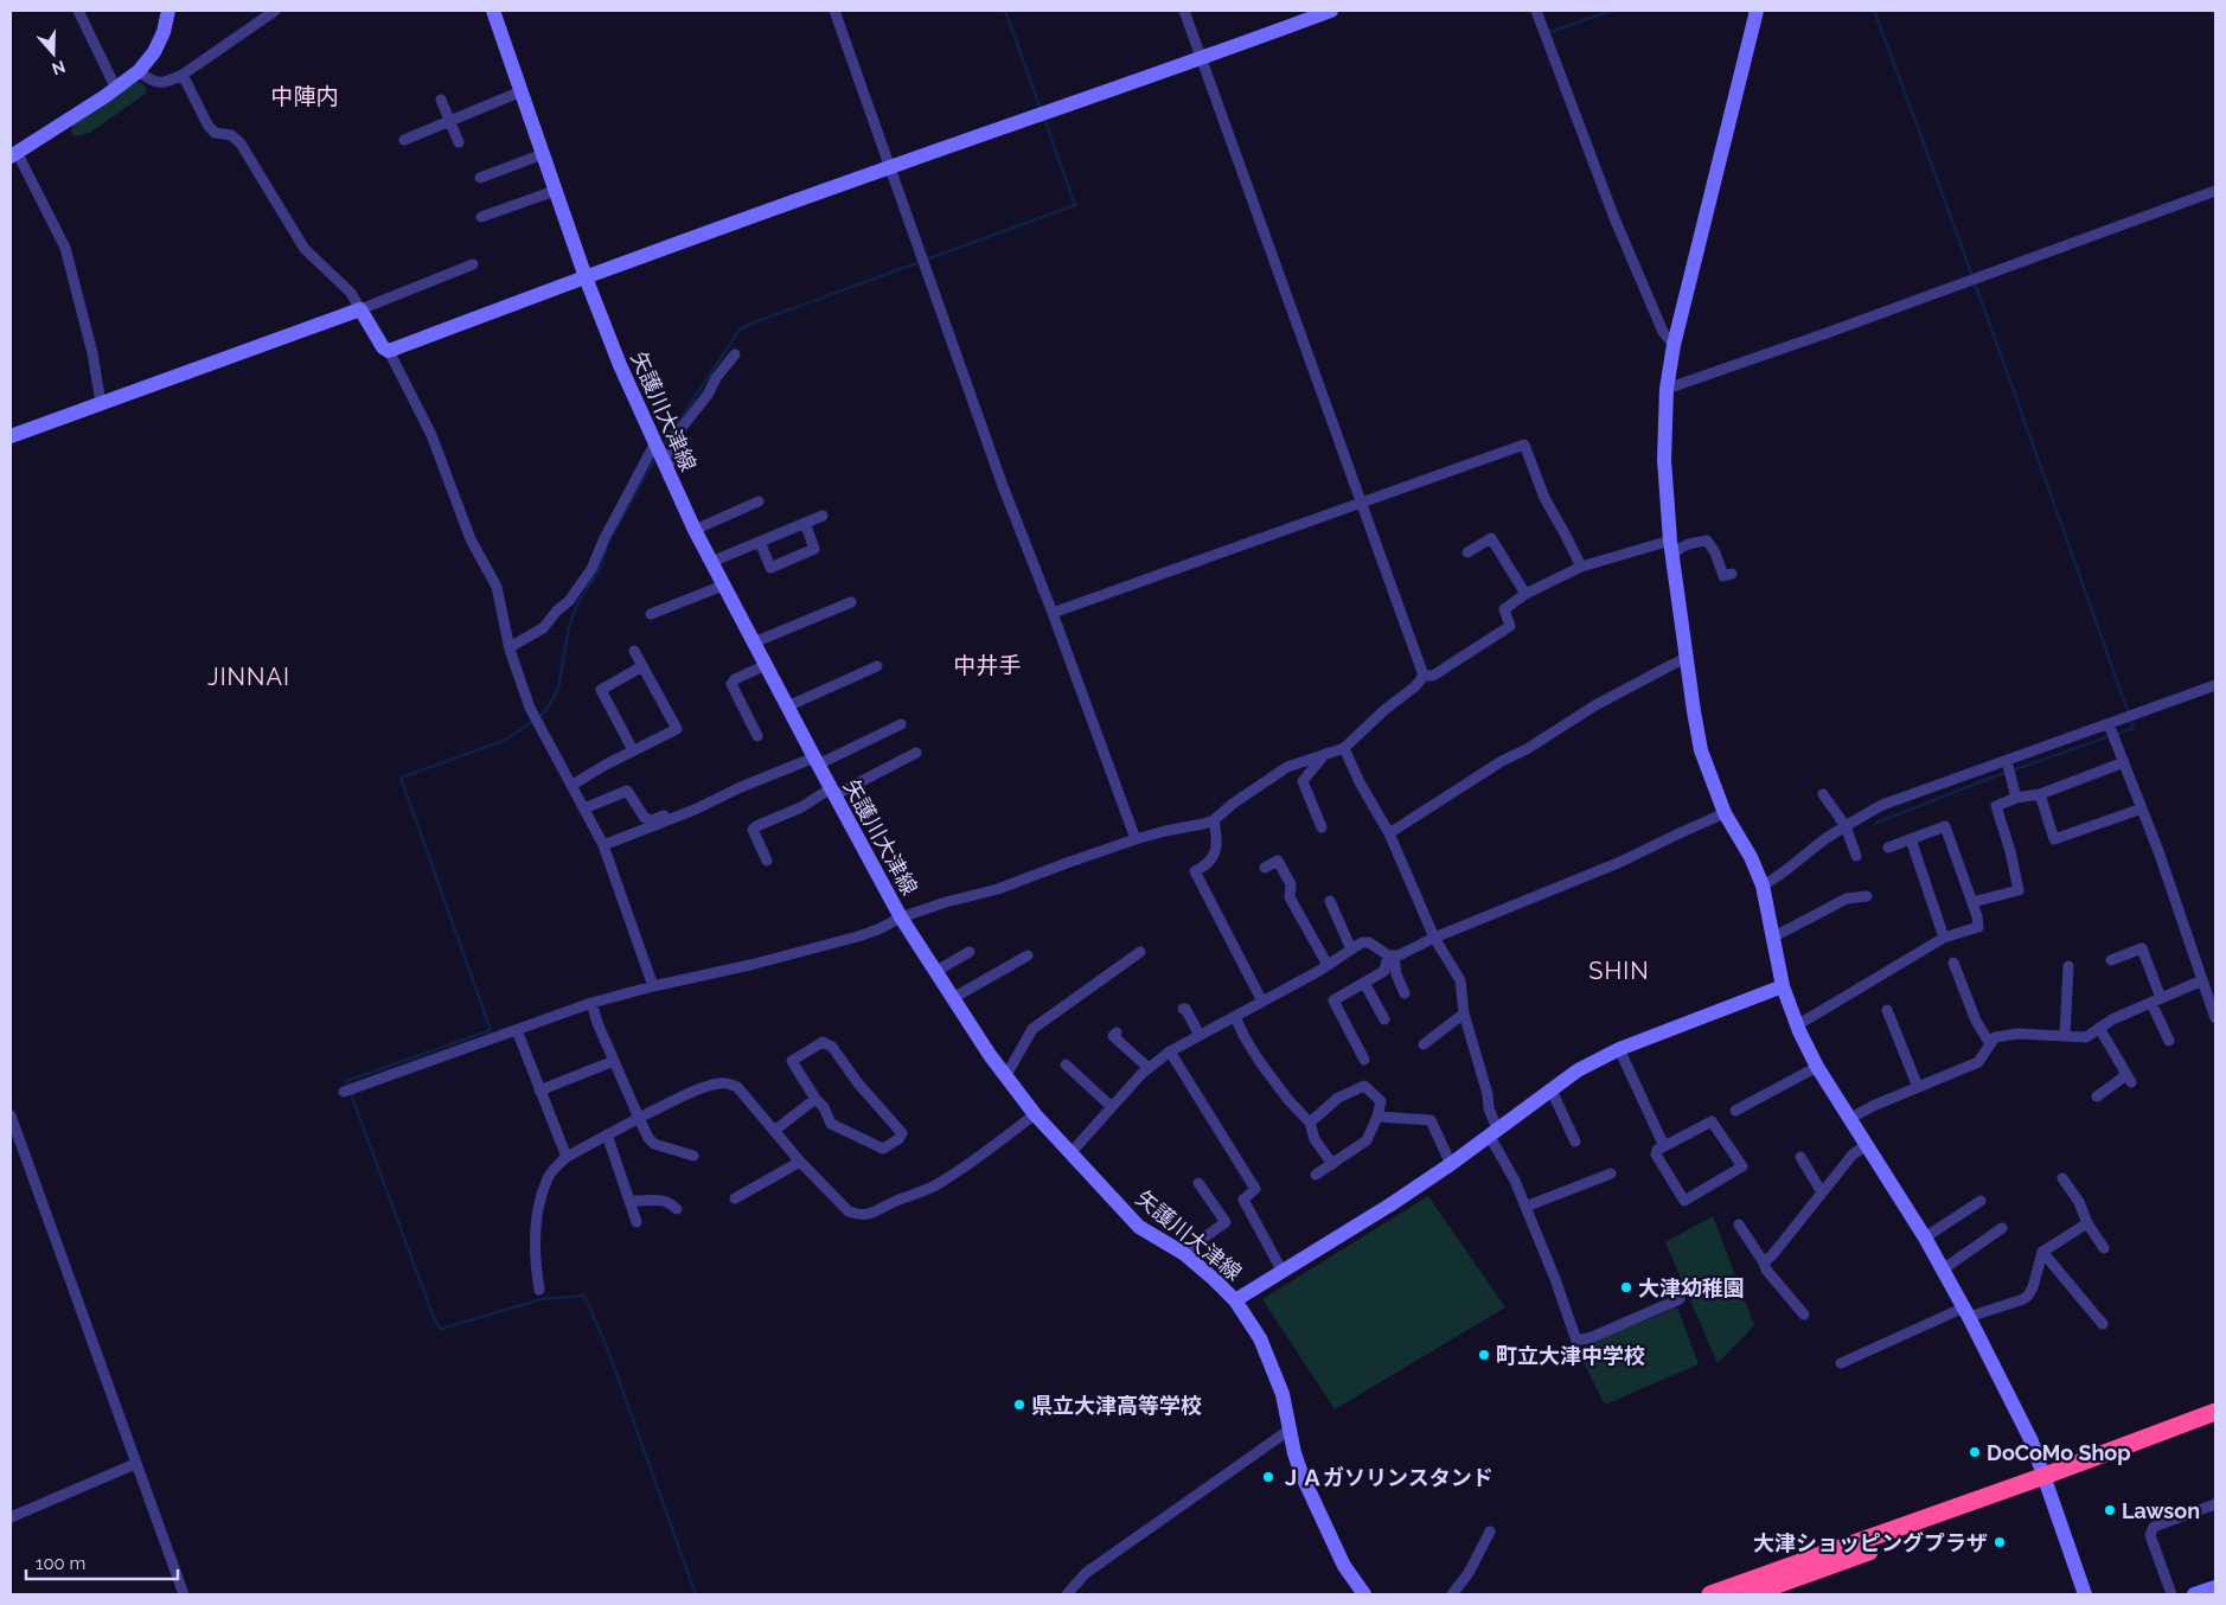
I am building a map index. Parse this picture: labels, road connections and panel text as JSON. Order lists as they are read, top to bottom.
{
  "streets": {
    "street": ["矢護川大津線"]
  },
  "districts": [
    "中陣内",
    "中井手",
    "JINNAI",
    "SHIN"
  ],
  "places": [
    "大津幼稚園",
    "町立大津中学校",
    "県立大津高等学校",
    "DoCoMo Shop",
    "ＪＡガソリンスタンド",
    "Lawson",
    "大津ショッピングプラザ"
  ],
  "scale_bar": "100 m",
  "north": "bottom"
}
